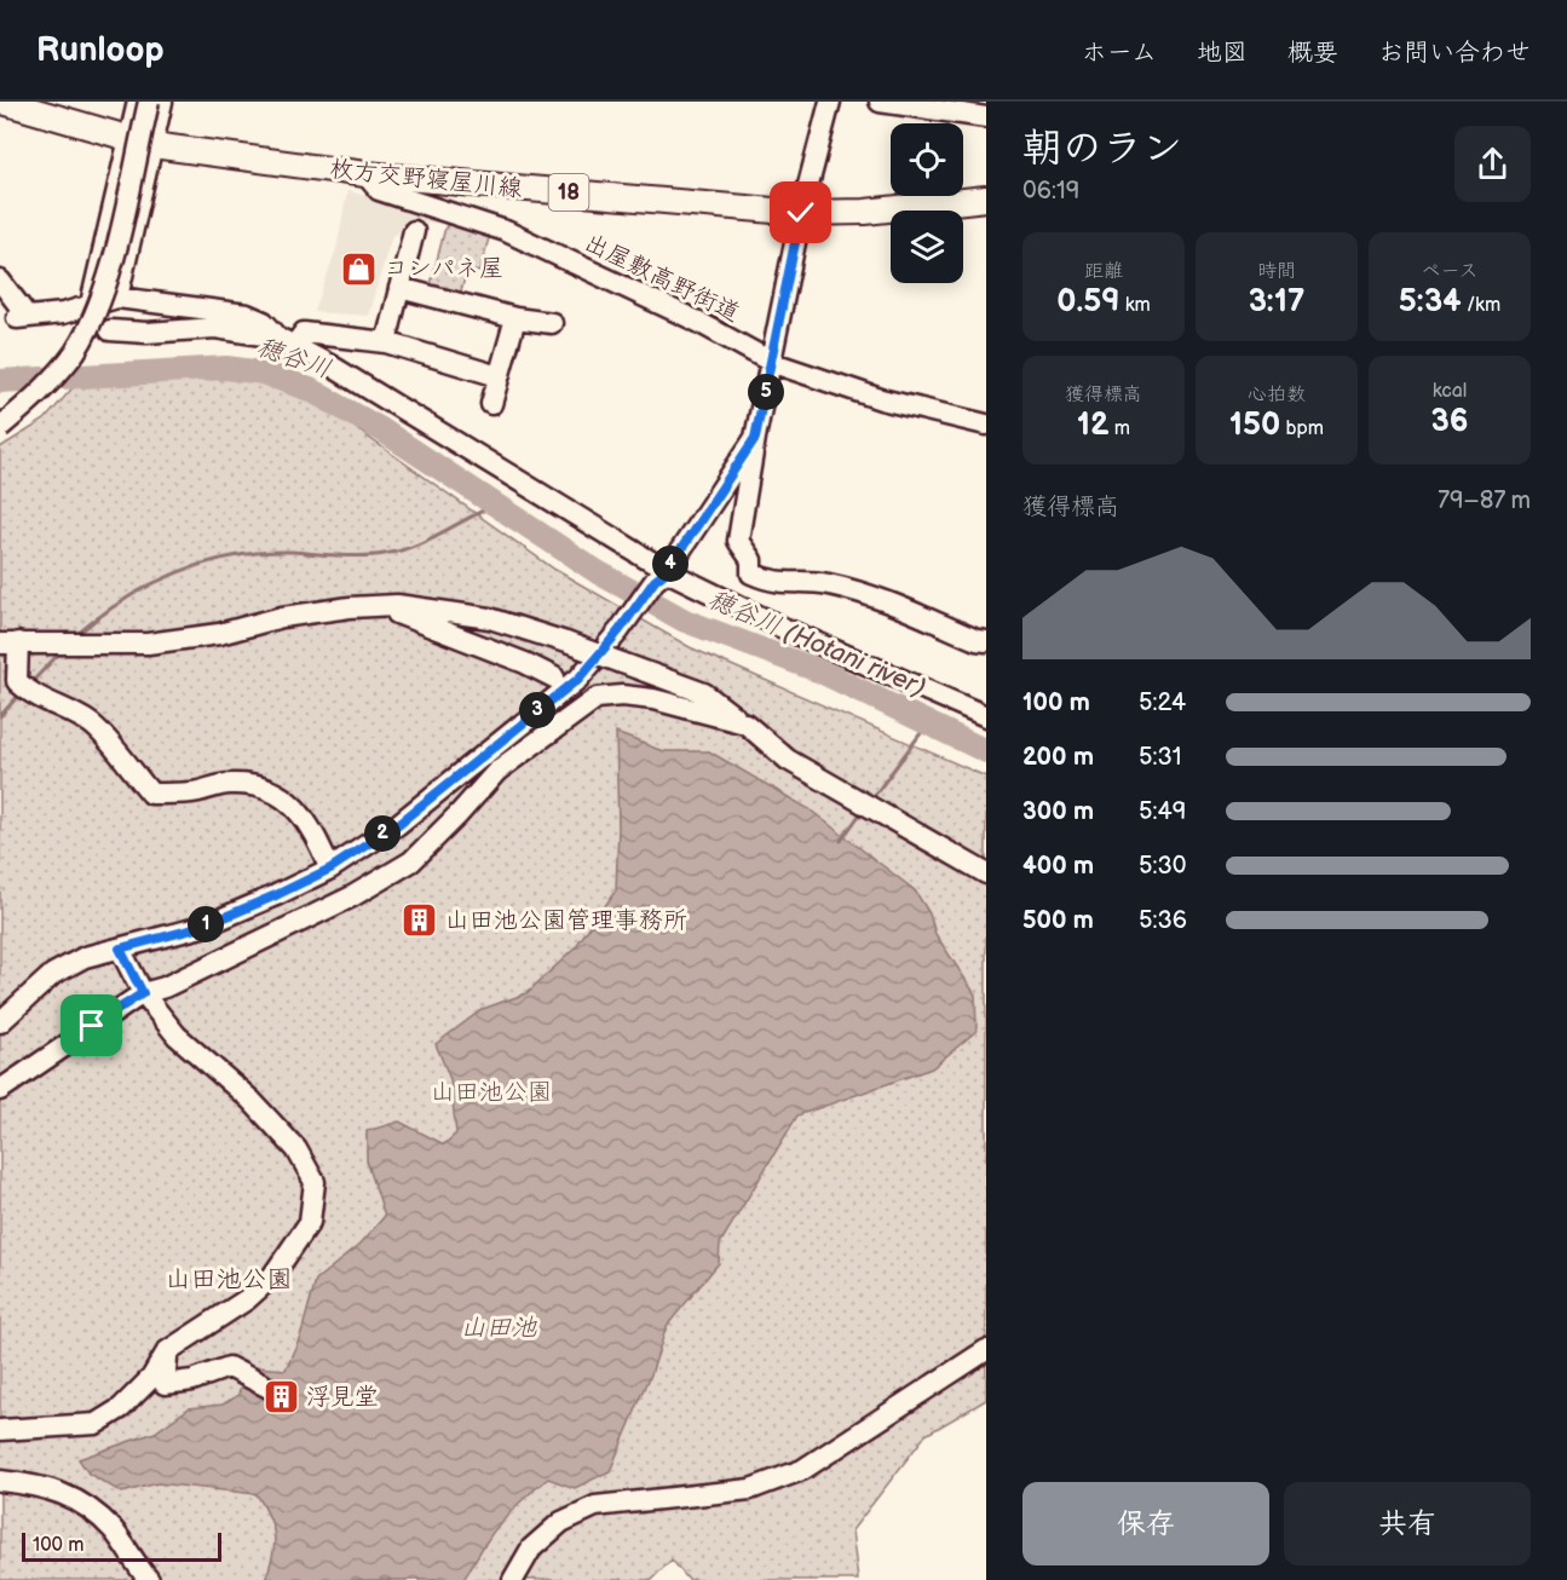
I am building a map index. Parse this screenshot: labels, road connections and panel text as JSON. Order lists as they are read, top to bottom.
{
  "streets": {
    "main road": ["枚方交野寝屋川線", "18"],
    "street": ["出屋敷高野街道"]
  },
  "crossings": [
    ["枚方交野寝屋川線", "出屋敷高野街道"]
  ],
  "districts": ["山田池公園"],
  "water": ["穂谷川", "穂谷川 (Hotani river)", "山田池"],
  "parks": ["山田池公園"],
  "places": {
    "shop": ["コンパネ屋"],
    "building": ["山田池公園管理事務所", "浮見堂"]
  },
  "scale_bar": "100 m",
  "page": {
    "header": "Runloop",
    "nav": [
      "ホーム",
      "地図",
      "概要",
      "お問い合わせ"
    ],
    "heading": ["朝のラン", "06:19"],
    "stats": [
      ["距離", "0.59 km"],
      ["時間", "3:17"],
      ["ペース", "5:34 /km"],
      ["獲得標高", "12 m"],
      ["心拍数", "150 bpm"],
      ["kcal", "36"]
    ],
    "pins": [
      "5",
      "4",
      "3",
      "2",
      "1"
    ],
    "chart": ["獲得標高", "79–87 m"],
    "list": [
      {
        "name": "100 m",
        "note": "5:24"
      },
      {
        "name": "200 m",
        "note": "5:31"
      },
      {
        "name": "300 m",
        "note": "5:49"
      },
      {
        "name": "400 m",
        "note": "5:30"
      },
      {
        "name": "500 m",
        "note": "5:36"
      }
    ],
    "buttons": ["保存", "共有"],
    "scale": "100 m"
  }
}
